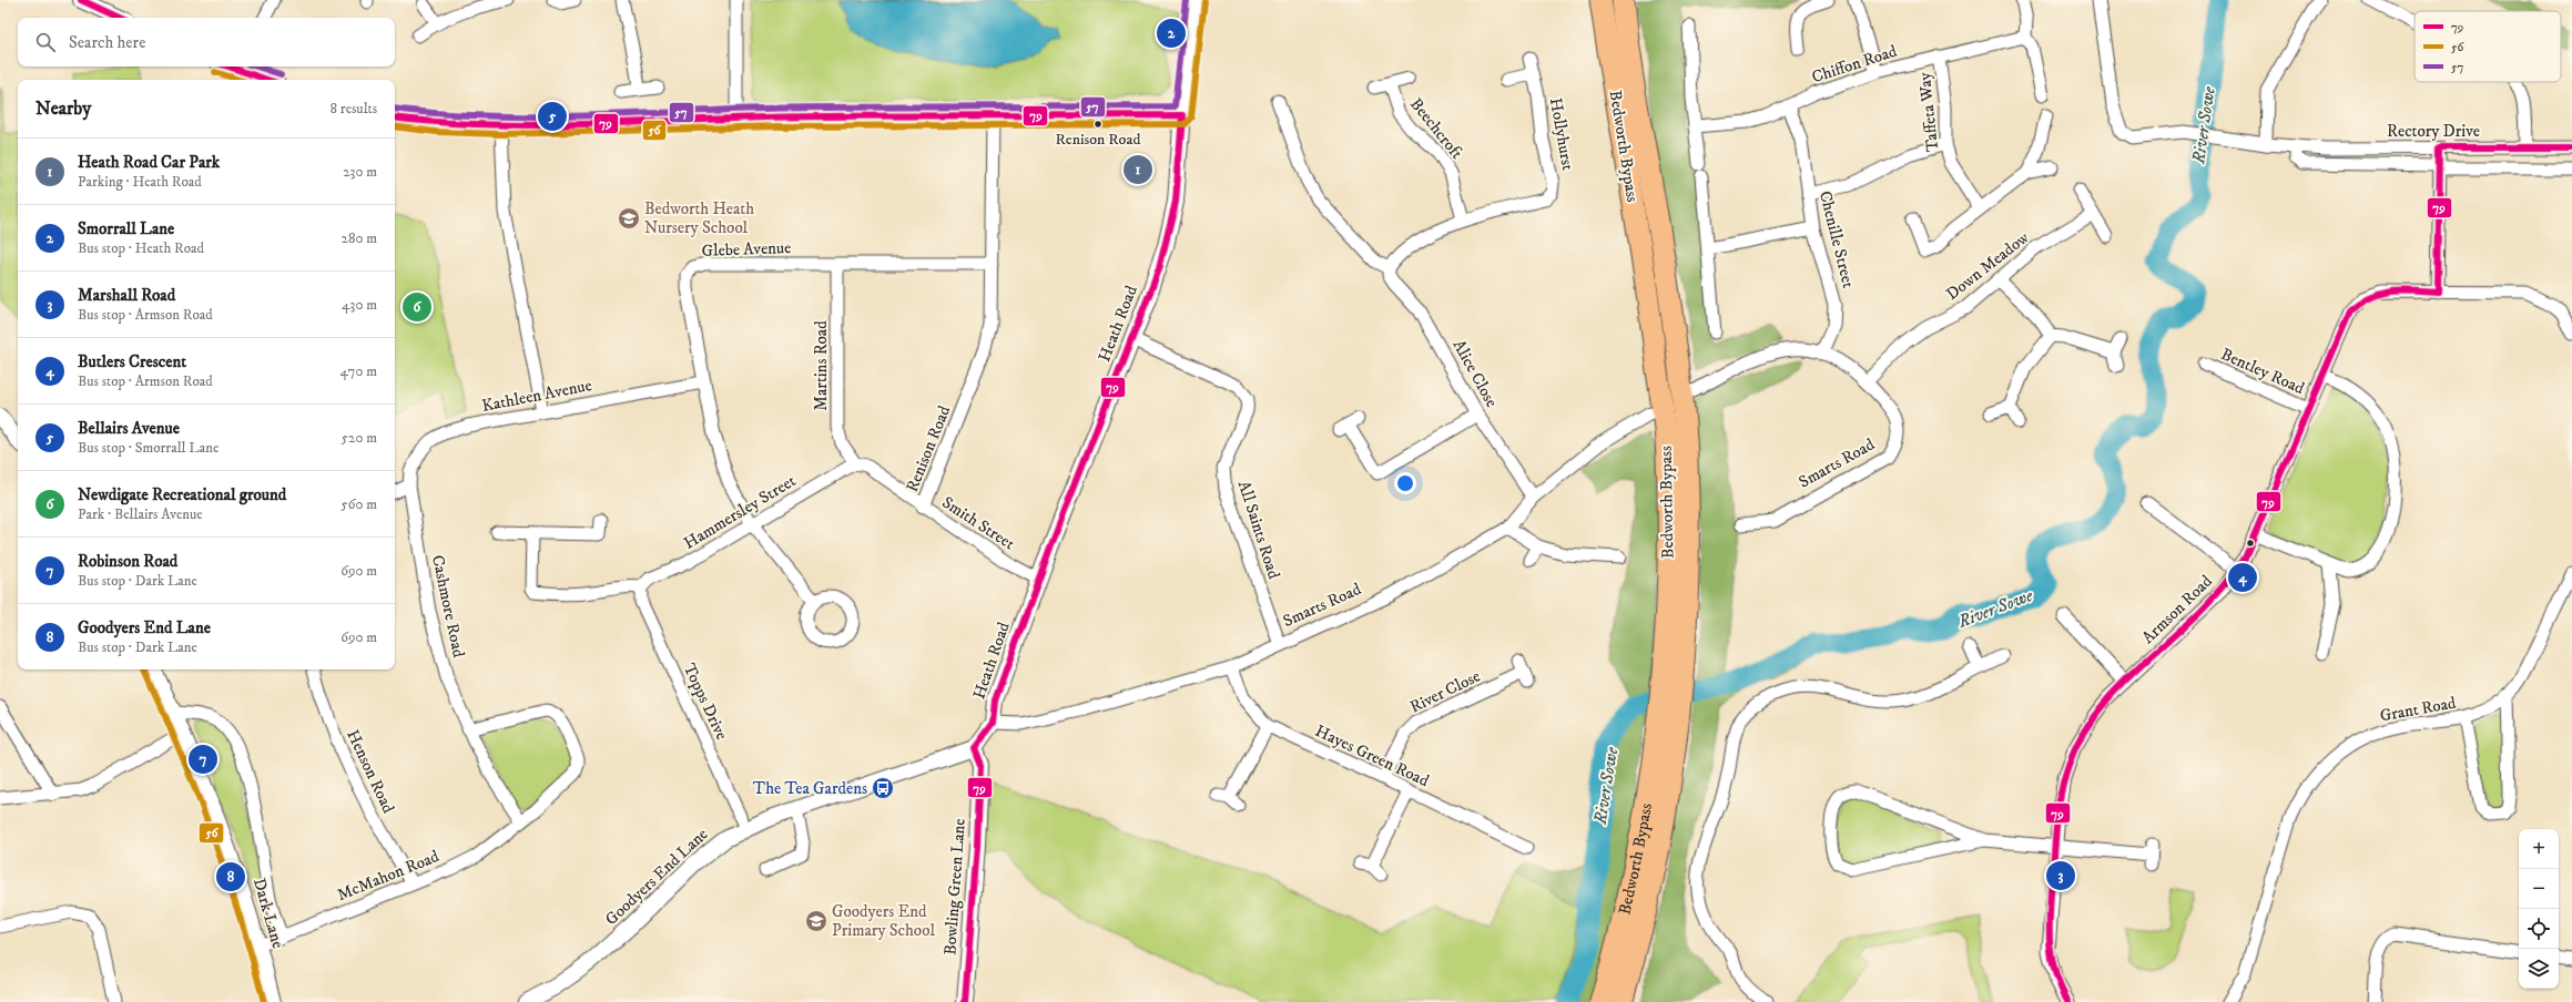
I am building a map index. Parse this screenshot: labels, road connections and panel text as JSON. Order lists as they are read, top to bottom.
{
  "streets": {
    "highway": ["Bedworth Bypass"],
    "street": [
      "Chiffon Road",
      "Taffeta Way",
      "Beechcroft",
      "Rectory Drive",
      "Hollyhurst",
      "Chenille Street",
      "Glebe Avenue",
      "Down Meadow",
      "Heath Road",
      "Martins Road",
      "Bentley Road",
      "Alice Close",
      "Kathleen Avenue",
      "Renison Road",
      "Smarts Road",
      "Hammersley Street",
      "Smith Street",
      "All Saints Road",
      "Cashmore Road",
      "Armson Road",
      "River Close",
      "Topps Drive",
      "Grant Road",
      "Hayes Green Road",
      "Henson Road",
      "McMahon Road",
      "Goodyers End Lane",
      "Bowling Green Lane",
      "Dark Lane"
    ]
  },
  "crossings": [
    ["Chiffon Road", "Taffeta Way"],
    ["Chiffon Road", "Chenille Street"],
    ["Beechcroft", "Hollyhurst"],
    ["Chenille Street", "Smarts Road"],
    ["Glebe Avenue", "Martins Road"],
    ["Glebe Avenue", "Kathleen Avenue"],
    ["Glebe Avenue", "Renison Road"],
    ["Glebe Avenue", "Hammersley Street"],
    ["Down Meadow", "Smarts Road"],
    ["Heath Road", "Smarts Road"],
    ["Heath Road", "Smith Street"],
    ["Heath Road", "All Saints Road"],
    ["Martins Road", "Hammersley Street"],
    ["Martins Road", "Smith Street"],
    ["Bentley Road", "Armson Road"],
    ["Alice Close", "Smarts Road"],
    ["Kathleen Avenue", "Cashmore Road"],
    ["Renison Road", "Smith Street"],
    ["Smarts Road", "All Saints Road"],
    ["Smarts Road", "Hayes Green Road"],
    ["Hammersley Street", "Smith Street"],
    ["Hammersley Street", "Topps Drive"],
    ["Cashmore Road", "McMahon Road"],
    ["River Close", "Hayes Green Road"],
    ["Topps Drive", "Goodyers End Lane"],
    ["Henson Road", "McMahon Road"],
    ["McMahon Road", "Dark Lane"],
    ["Goodyers End Lane", "Bowling Green Lane"]
  ],
  "water": ["River Sowe"],
  "places": {
    "other": ["Renison Road"],
    "school or university": ["Bedworth Heath Nursery School", "Goodyers End Primary School"],
    "bus stop": ["The Tea Gardens"]
  },
  "lines": ["transit line 79", "transit line 57", "transit line 56"],
  "legend": ["79", "56", "57"],
  "page": {
    "pins": [
      "2",
      "5",
      "1",
      "6",
      "4",
      "7",
      "3",
      "8"
    ],
    "search": "Search here",
    "heading": ["Nearby", "8 results"],
    "list": [
      {
        "mark": "1",
        "name": "Heath Road Car Park",
        "note": "Parking · Heath Road",
        "value": "230 m"
      },
      {
        "mark": "2",
        "name": "Smorrall Lane",
        "note": "Bus stop · Heath Road",
        "value": "280 m"
      },
      {
        "mark": "3",
        "name": "Marshall Road",
        "note": "Bus stop · Armson Road",
        "value": "430 m"
      },
      {
        "mark": "4",
        "name": "Butlers Crescent",
        "note": "Bus stop · Armson Road",
        "value": "470 m"
      },
      {
        "mark": "5",
        "name": "Bellairs Avenue",
        "note": "Bus stop · Smorrall Lane",
        "value": "520 m"
      },
      {
        "mark": "6",
        "name": "Newdigate Recreational ground",
        "note": "Park · Bellairs Avenue",
        "value": "560 m"
      },
      {
        "mark": "7",
        "name": "Robinson Road",
        "note": "Bus stop · Dark Lane",
        "value": "690 m"
      },
      {
        "mark": "8",
        "name": "Goodyers End Lane",
        "note": "Bus stop · Dark Lane",
        "value": "690 m"
      }
    ],
    "map_buttons": ["+", "−"]
  }
}
